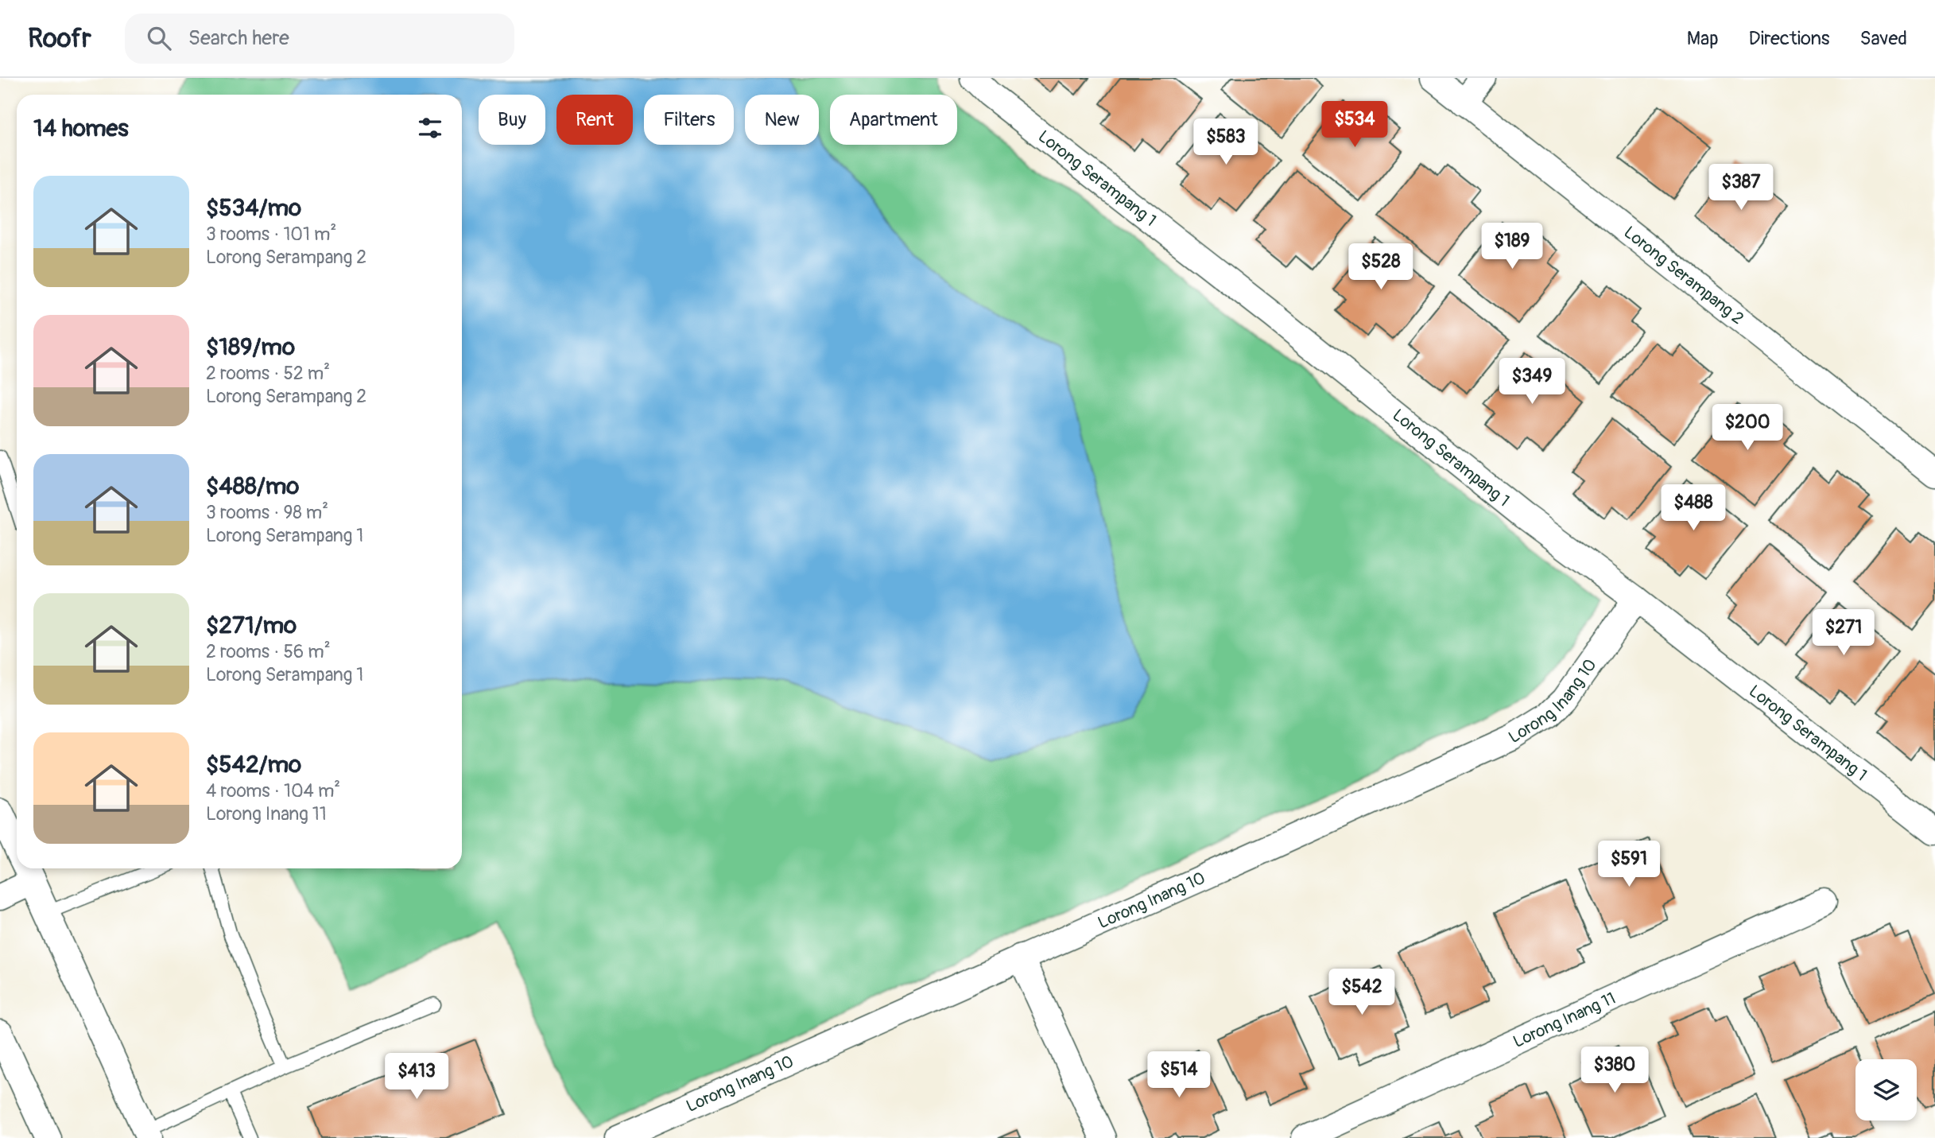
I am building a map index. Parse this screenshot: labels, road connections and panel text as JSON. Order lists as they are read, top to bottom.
{
  "streets": {
    "street": [
      "Lorong Serampang 1",
      "Lorong Serampang 2",
      "Lorong Inang 10",
      "Lorong Inang 11"
    ]
  },
  "crossings": [
    ["Lorong Serampang 1", "Lorong Inang 10"]
  ],
  "page": {
    "header": "Roofr",
    "search": "Search here",
    "nav": ["Map", "Directions", "Saved"],
    "chip": [
      "Buy",
      "Rent",
      "Filters",
      "New",
      "Apartment"
    ],
    "heading": "14 homes",
    "price": [
      "$534",
      "$583",
      "$387",
      "$189",
      "$528",
      "$349",
      "$200",
      "$488",
      "$271",
      "$591",
      "$542",
      "$380",
      "$514",
      "$413"
    ],
    "list": [
      {
        "name": "$534/mo",
        "note": "3 rooms · 101 m² · Lorong Serampang 2"
      },
      {
        "name": "$189/mo",
        "note": "2 rooms · 52 m² · Lorong Serampang 2"
      },
      {
        "name": "$488/mo",
        "note": "3 rooms · 98 m² · Lorong Serampang 1"
      },
      {
        "name": "$271/mo",
        "note": "2 rooms · 56 m² · Lorong Serampang 1"
      },
      {
        "name": "$542/mo",
        "note": "4 rooms · 104 m² · Lorong Inang 11"
      }
    ]
  }
}
